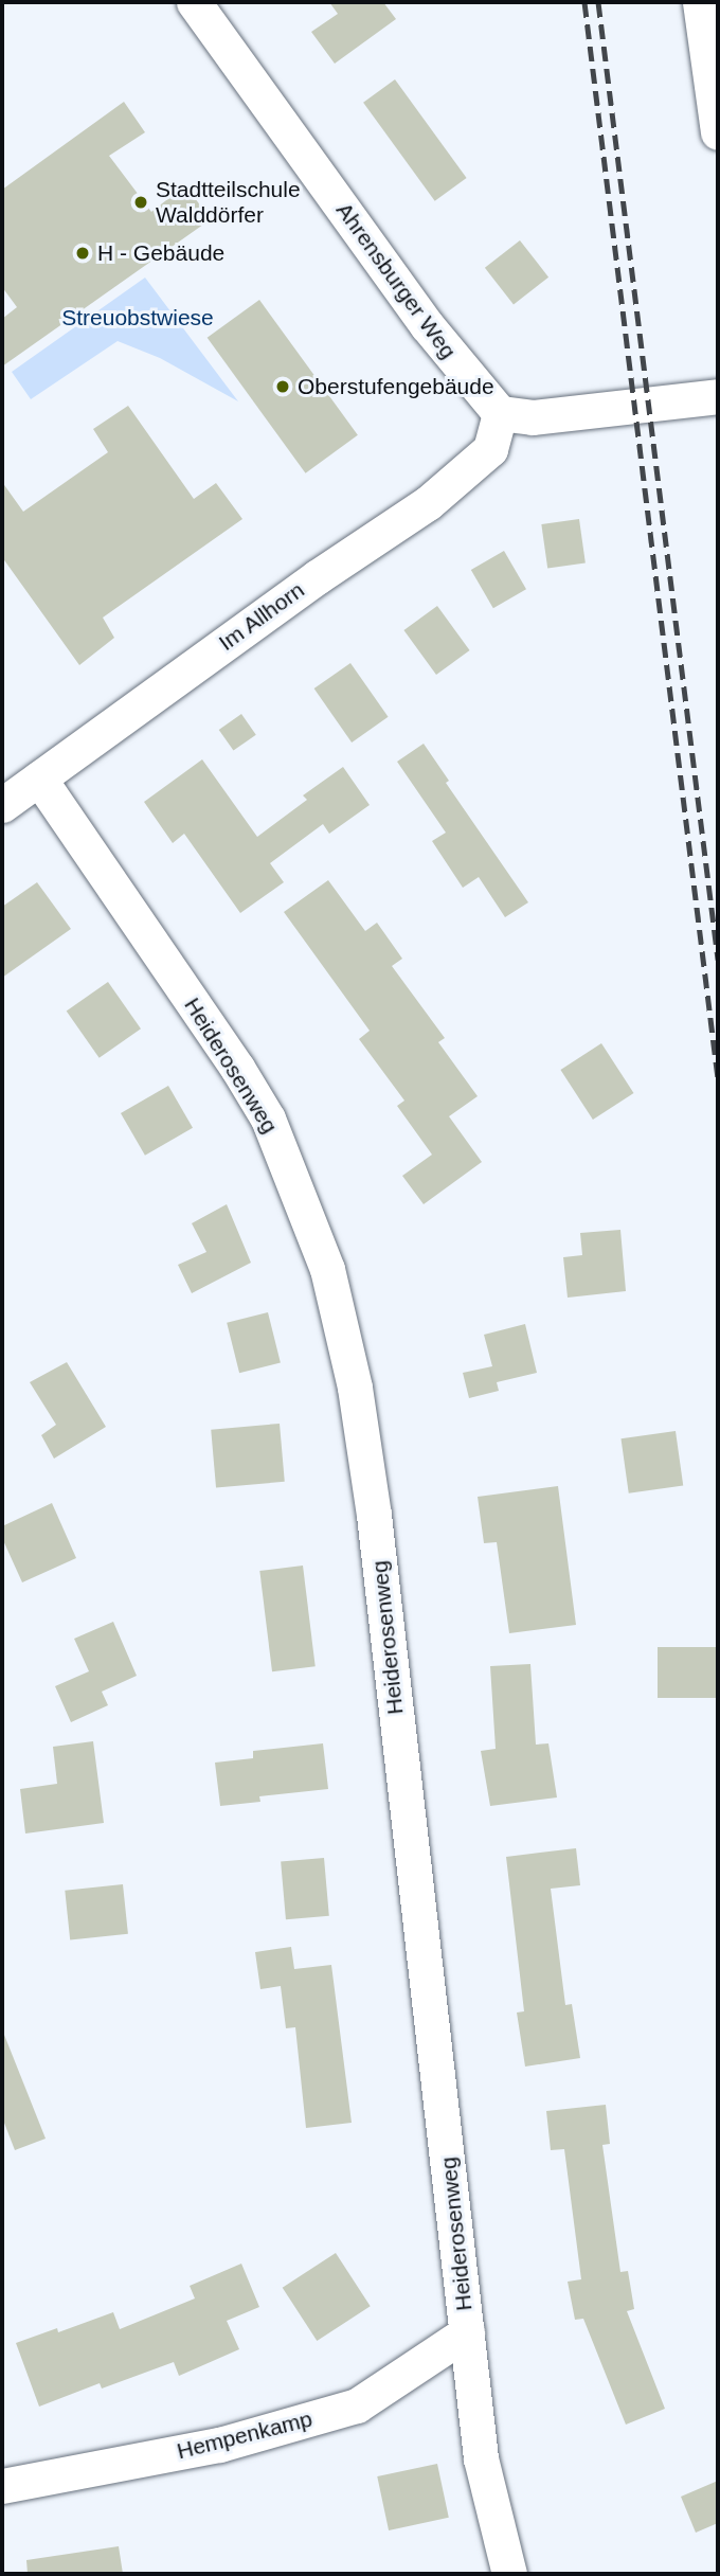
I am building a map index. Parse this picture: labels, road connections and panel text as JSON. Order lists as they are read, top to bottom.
{
  "streets": {
    "street": [
      "Ahrensburger Weg",
      "Im Allhorn",
      "Heiderosenweg",
      "Hempenkamp"
    ]
  },
  "crossings": [
    ["Ahrensburger Weg", "Im Allhorn"],
    ["Im Allhorn", "Heiderosenweg"],
    ["Heiderosenweg", "Hempenkamp"]
  ],
  "parks": ["Streuobstwiese"],
  "places": ["Stadtteilschule Walddörfer", "H - Gebäude", "Oberstufengebäude"]
}
